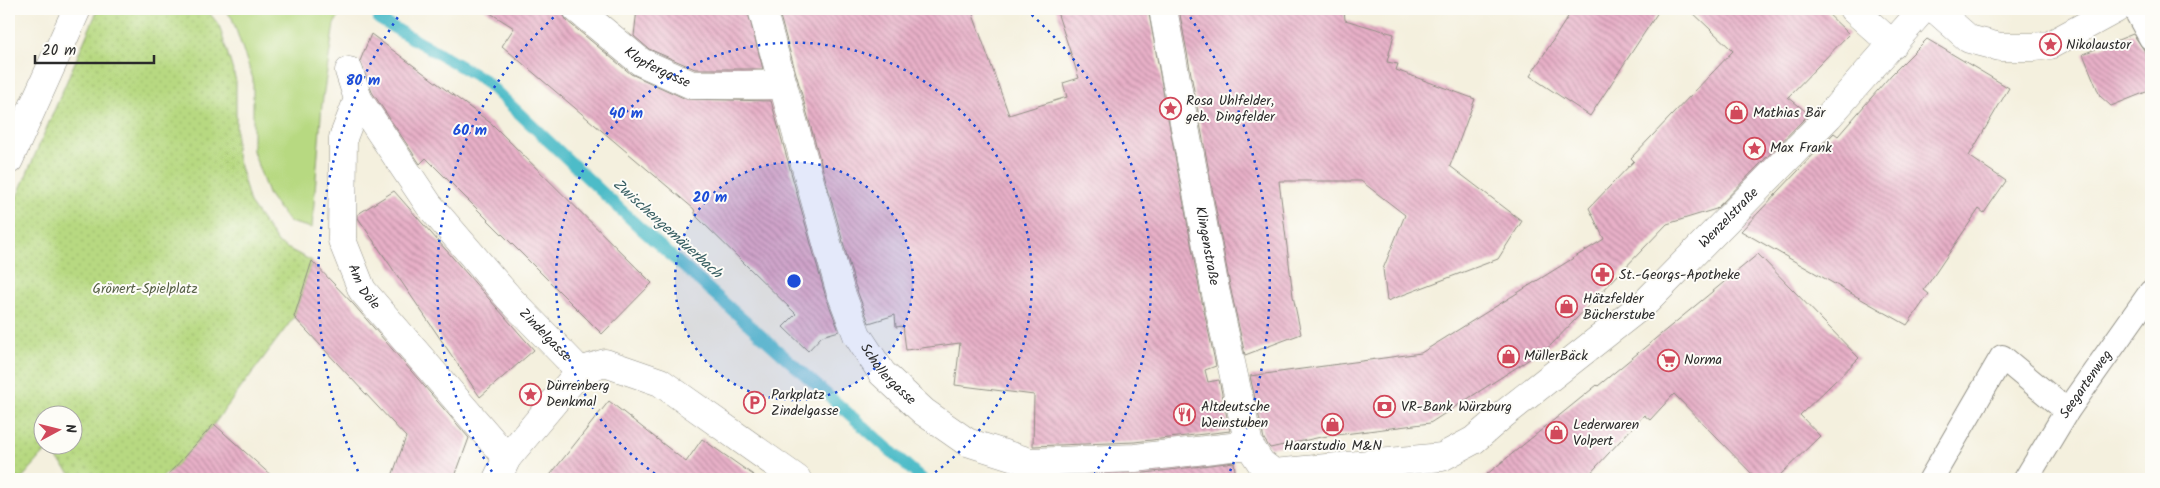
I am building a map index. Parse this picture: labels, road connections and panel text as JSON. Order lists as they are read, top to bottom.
{
  "streets": {
    "street": [
      "Klopfergasse",
      "Wenzelstraße",
      "Klingenstraße",
      "Am Döle",
      "Zindelgasse",
      "Schollergasse"
    ],
    "lane": ["Seegartenweg"]
  },
  "crossings": [
    ["Klopfergasse", "Schollergasse"],
    ["Wenzelstraße", "Klingenstraße"],
    ["Klingenstraße", "Schollergasse"],
    ["Am Döle", "Zindelgasse"]
  ],
  "water": ["Zwischengemäuerbach"],
  "parks": ["Grönert-Spielplatz"],
  "places": {
    "place": [
      "Nikolaustor",
      "Rosa Uhlfelder, geb. Dingfelder",
      "Max Frank",
      "Dürrenberg Denkmal"
    ],
    "shop": [
      "Mathias Bär",
      "Hätzfelder Bücherstube",
      "MüllerBäck",
      "Haarstudio M&N",
      "Lederwaren Volpert"
    ],
    "pharmacy": ["St.-Georgs-Apotheke"],
    "supermarket": ["Norma"],
    "parking": ["Parkplatz Zindelgasse"],
    "bank": ["VR-Bank Würzburg"],
    "restaurant": ["Altdeutsche Weinstuben"]
  },
  "scale_bar": "20 m",
  "north": "right",
  "rings": [
    "80 m",
    "40 m",
    "60 m",
    "20 m"
  ]
}
